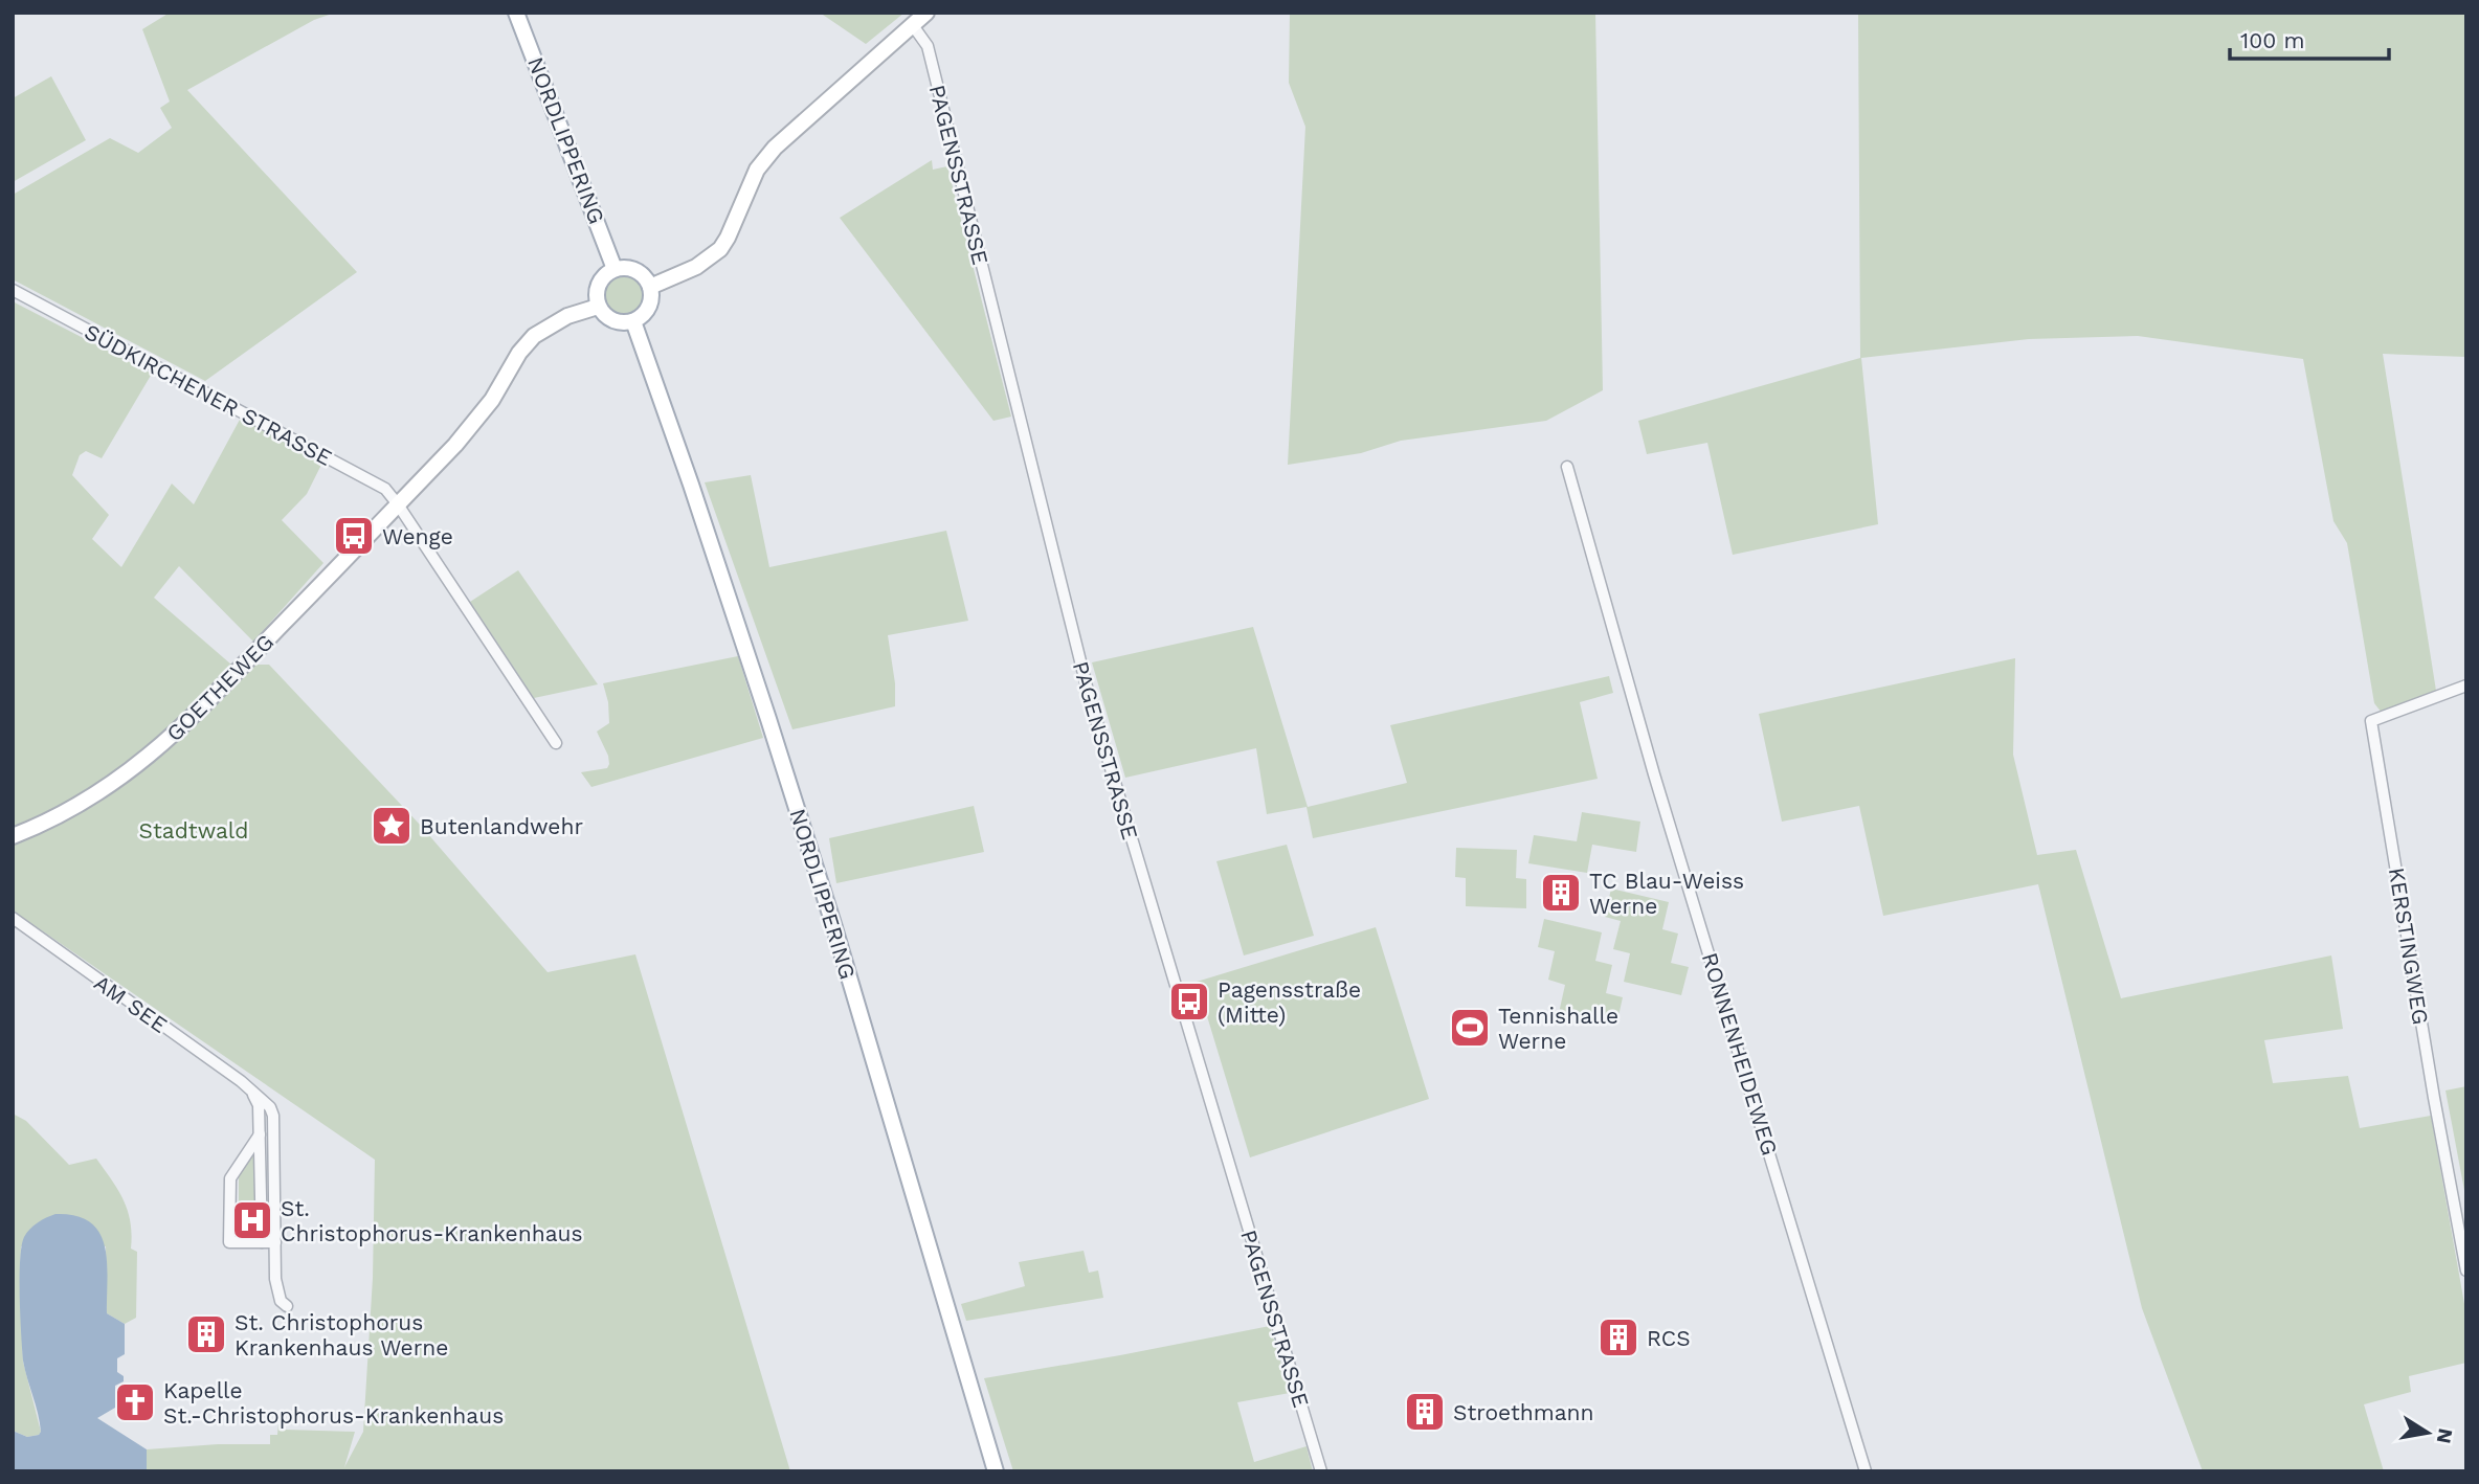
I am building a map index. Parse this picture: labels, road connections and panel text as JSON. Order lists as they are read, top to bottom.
{
  "streets": {
    "main road": ["NORDLIPPERING", "GOETHEWEG"],
    "street": [
      "PAGENSSTRASSE",
      "SÜDKIRCHENER STRASSE",
      "KERSTINGWEG",
      "AM SEE",
      "RONNENHEIDEWEG"
    ]
  },
  "crossings": [
    ["SÜDKIRCHENER STRASSE", "GOETHEWEG"]
  ],
  "parks": ["Stadtwald"],
  "places": {
    "bus stop": ["Wenge", "Pagensstraße (Mitte)"],
    "place": ["Butenlandwehr"],
    "building": [
      "TC Blau-Weiss Werne",
      "St. Christophorus Krankenhaus Werne",
      "RCS",
      "Stroethmann"
    ],
    "sports": ["Tennishalle Werne"],
    "hospital": ["St. Christophorus-Krankenhaus"],
    "church": ["Kapelle St.-Christophorus-Krankenhaus"]
  },
  "scale_bar": "100 m",
  "north": "right"
}
